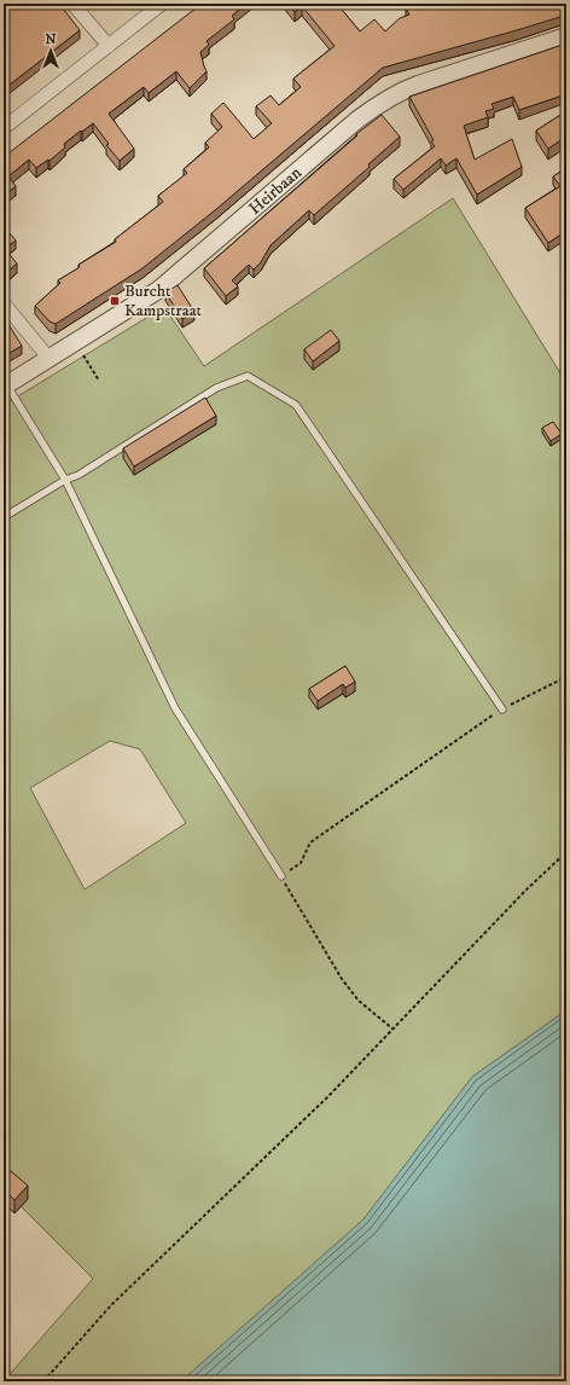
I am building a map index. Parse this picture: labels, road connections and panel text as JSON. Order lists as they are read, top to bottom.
{
  "streets": {
    "street": ["Heirbaan"]
  },
  "places": {
    "transit": ["Burcht Kampstraat"]
  },
  "north": "top"
}
